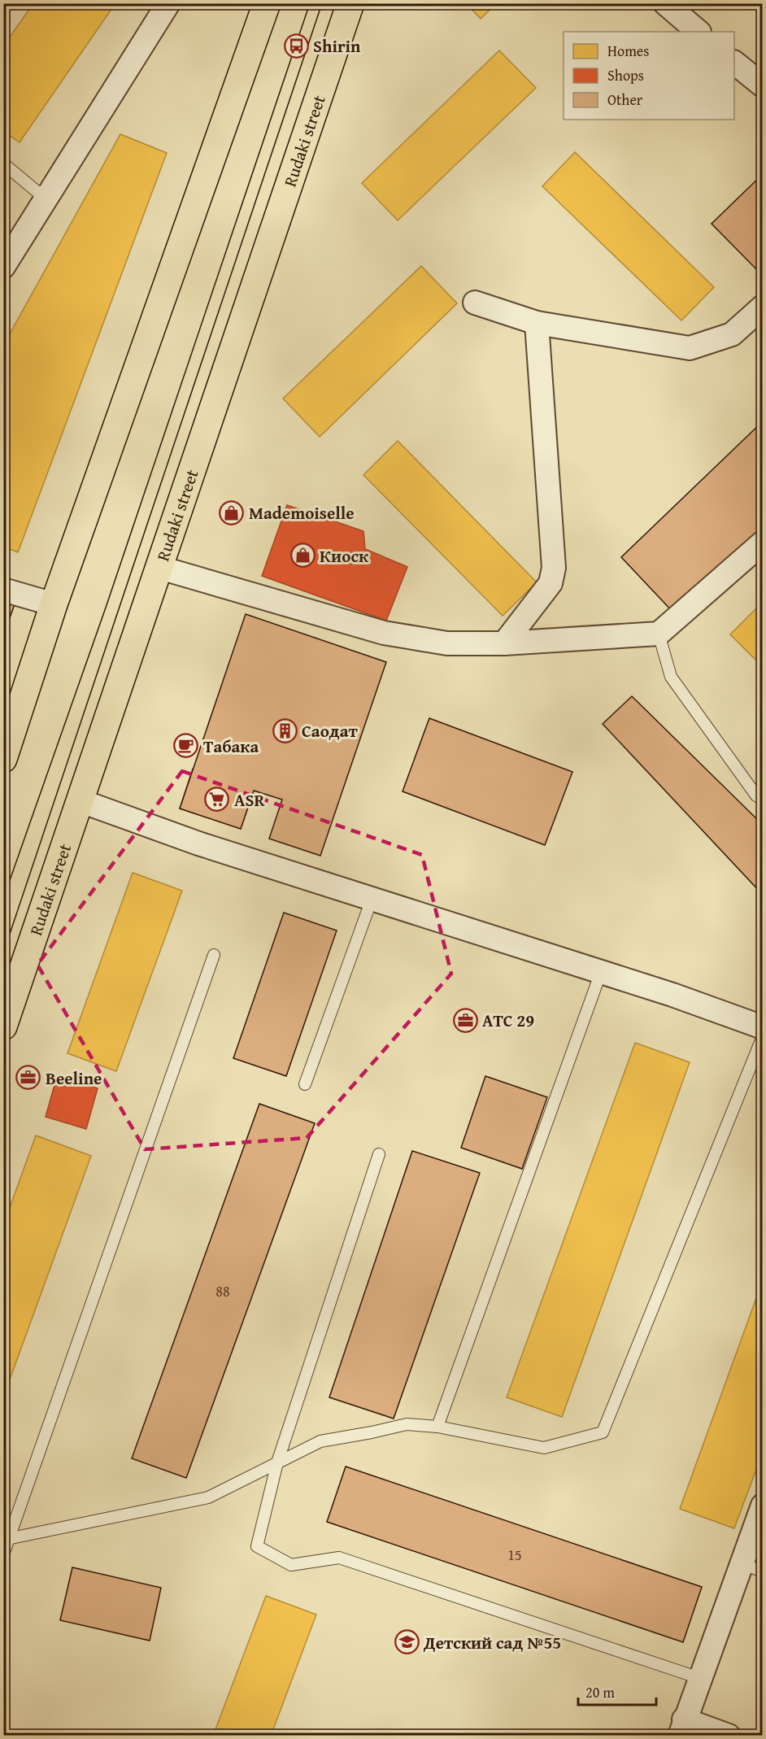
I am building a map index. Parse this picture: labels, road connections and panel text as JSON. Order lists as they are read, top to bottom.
{
  "streets": {
    "main road": ["Rudaki street"]
  },
  "places": {
    "bus stop": ["Shirin"],
    "shop": ["Mademoiselle", "Киоск"],
    "building": ["Саодат"],
    "cafe": ["Табака"],
    "supermarket": ["ASR"],
    "office": ["АТС 29", "Beeline"],
    "school or university": ["Детский сад №55"]
  },
  "house_numbers": ["88", "15"],
  "legend": ["Homes", "Shops", "Other"],
  "scale_bar": "20 m"
}
